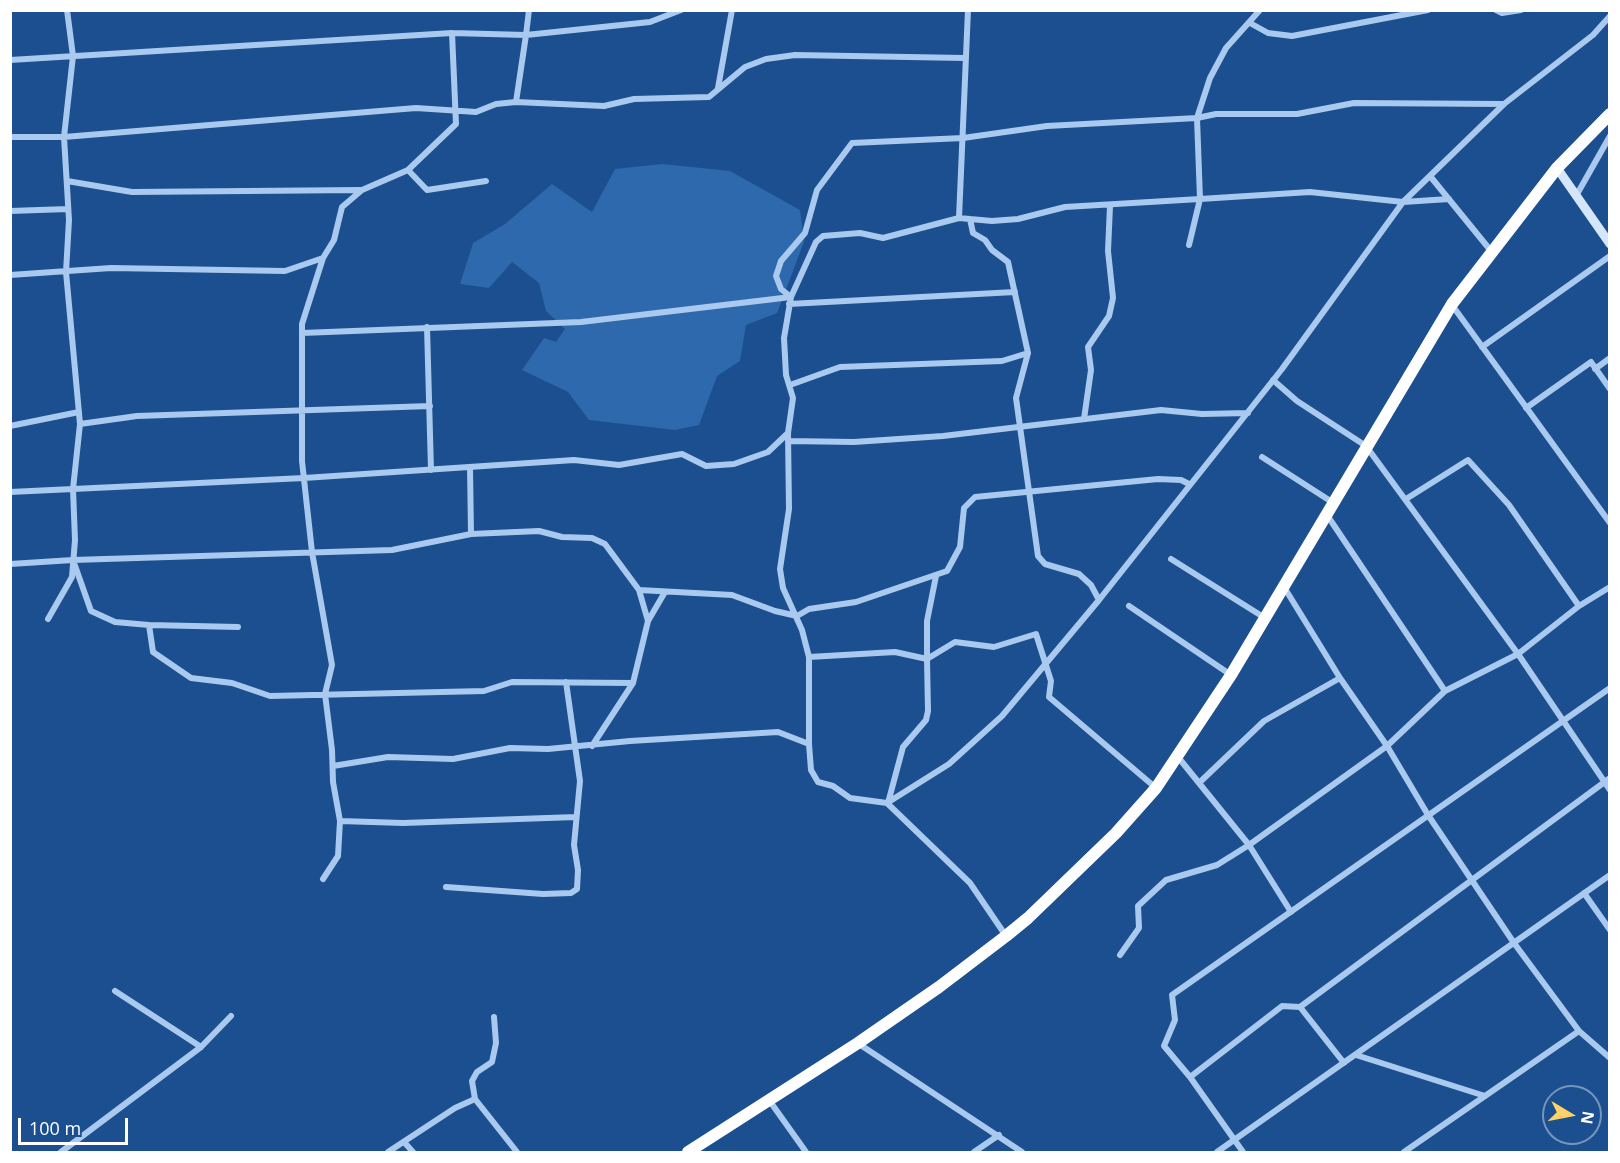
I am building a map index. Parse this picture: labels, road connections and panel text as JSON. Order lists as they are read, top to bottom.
{
  "scale_bar": "100 m",
  "north": "right"
}
